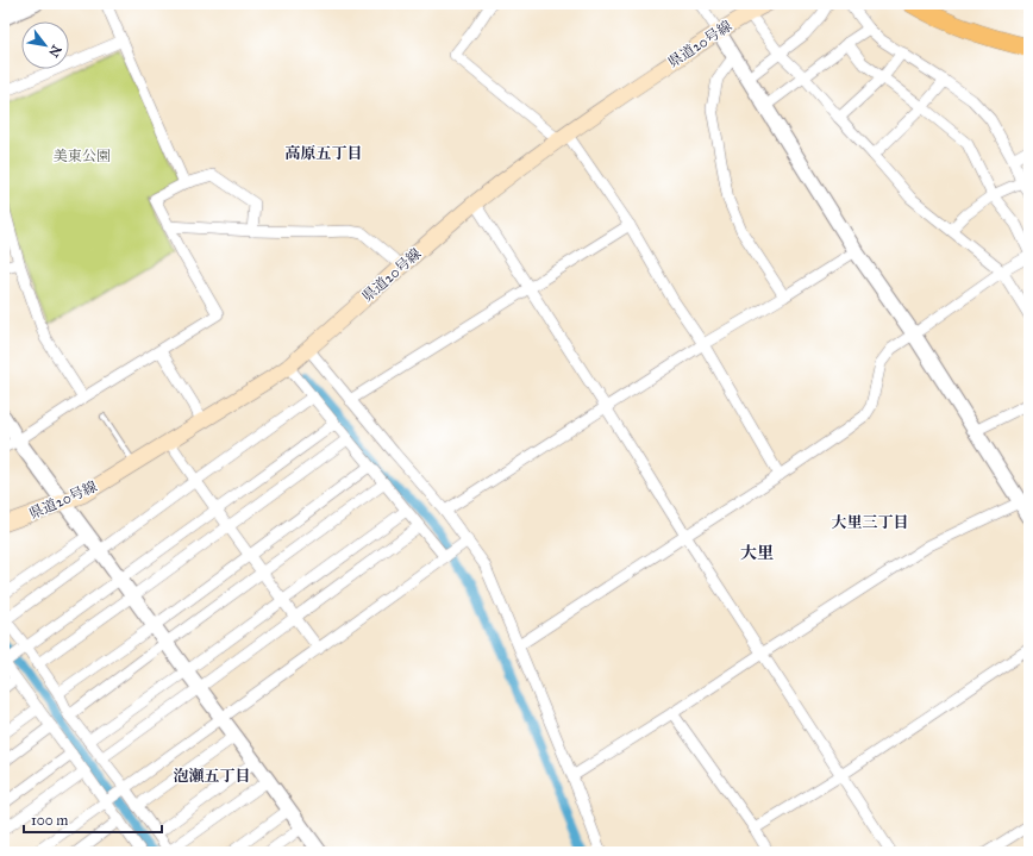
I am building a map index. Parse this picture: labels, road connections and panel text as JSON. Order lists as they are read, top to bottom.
{
  "streets": {
    "main road": ["県道20号線"]
  },
  "districts": [
    "高原五丁目",
    "大里三丁目",
    "大里",
    "泡瀬五丁目"
  ],
  "parks": ["美東公園"],
  "scale_bar": "100 m",
  "north": "bottom right"
}
